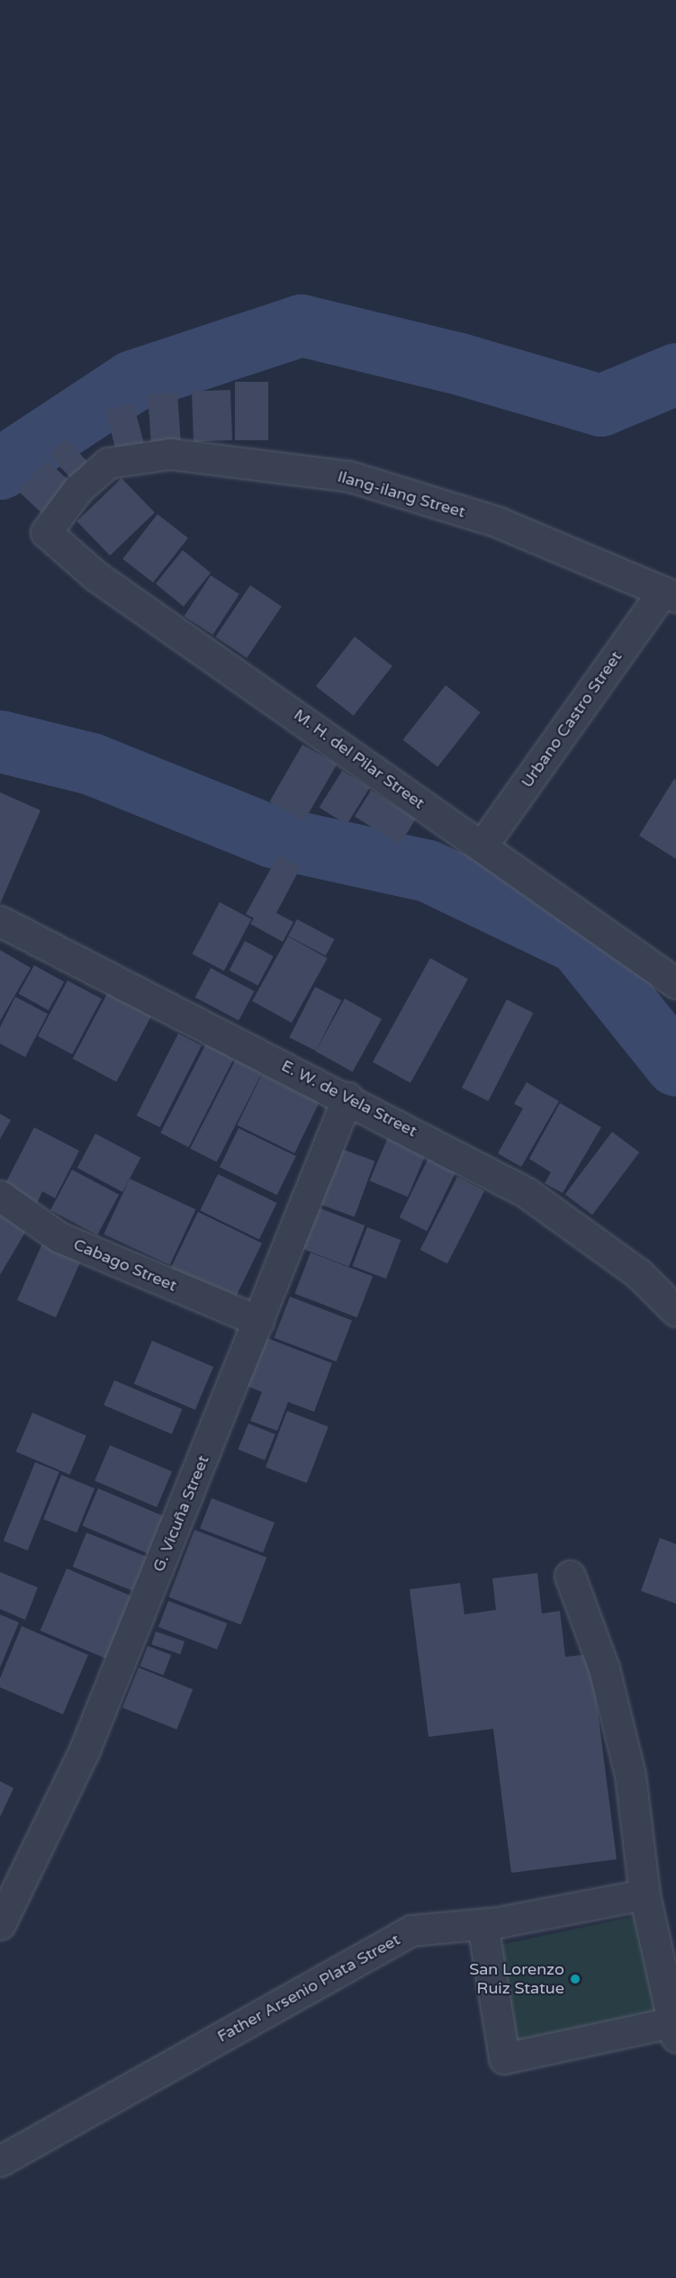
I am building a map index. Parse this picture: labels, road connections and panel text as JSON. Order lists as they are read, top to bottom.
{
  "streets": {
    "street": [
      "Ilang-ilang Street",
      "Urbano Castro Street",
      "M. H. del Pilar Street",
      "E. W. de Vela Street",
      "Cabago Street",
      "G. Vicuña Street",
      "Father Arsenio Plata Street"
    ]
  },
  "crossings": [
    ["Ilang-ilang Street", "Urbano Castro Street"],
    ["Ilang-ilang Street", "M. H. del Pilar Street"],
    ["Urbano Castro Street", "M. H. del Pilar Street"],
    ["E. W. de Vela Street", "G. Vicuña Street"],
    ["Cabago Street", "G. Vicuña Street"]
  ],
  "places": ["San Lorenzo Ruiz Statue"]
}
